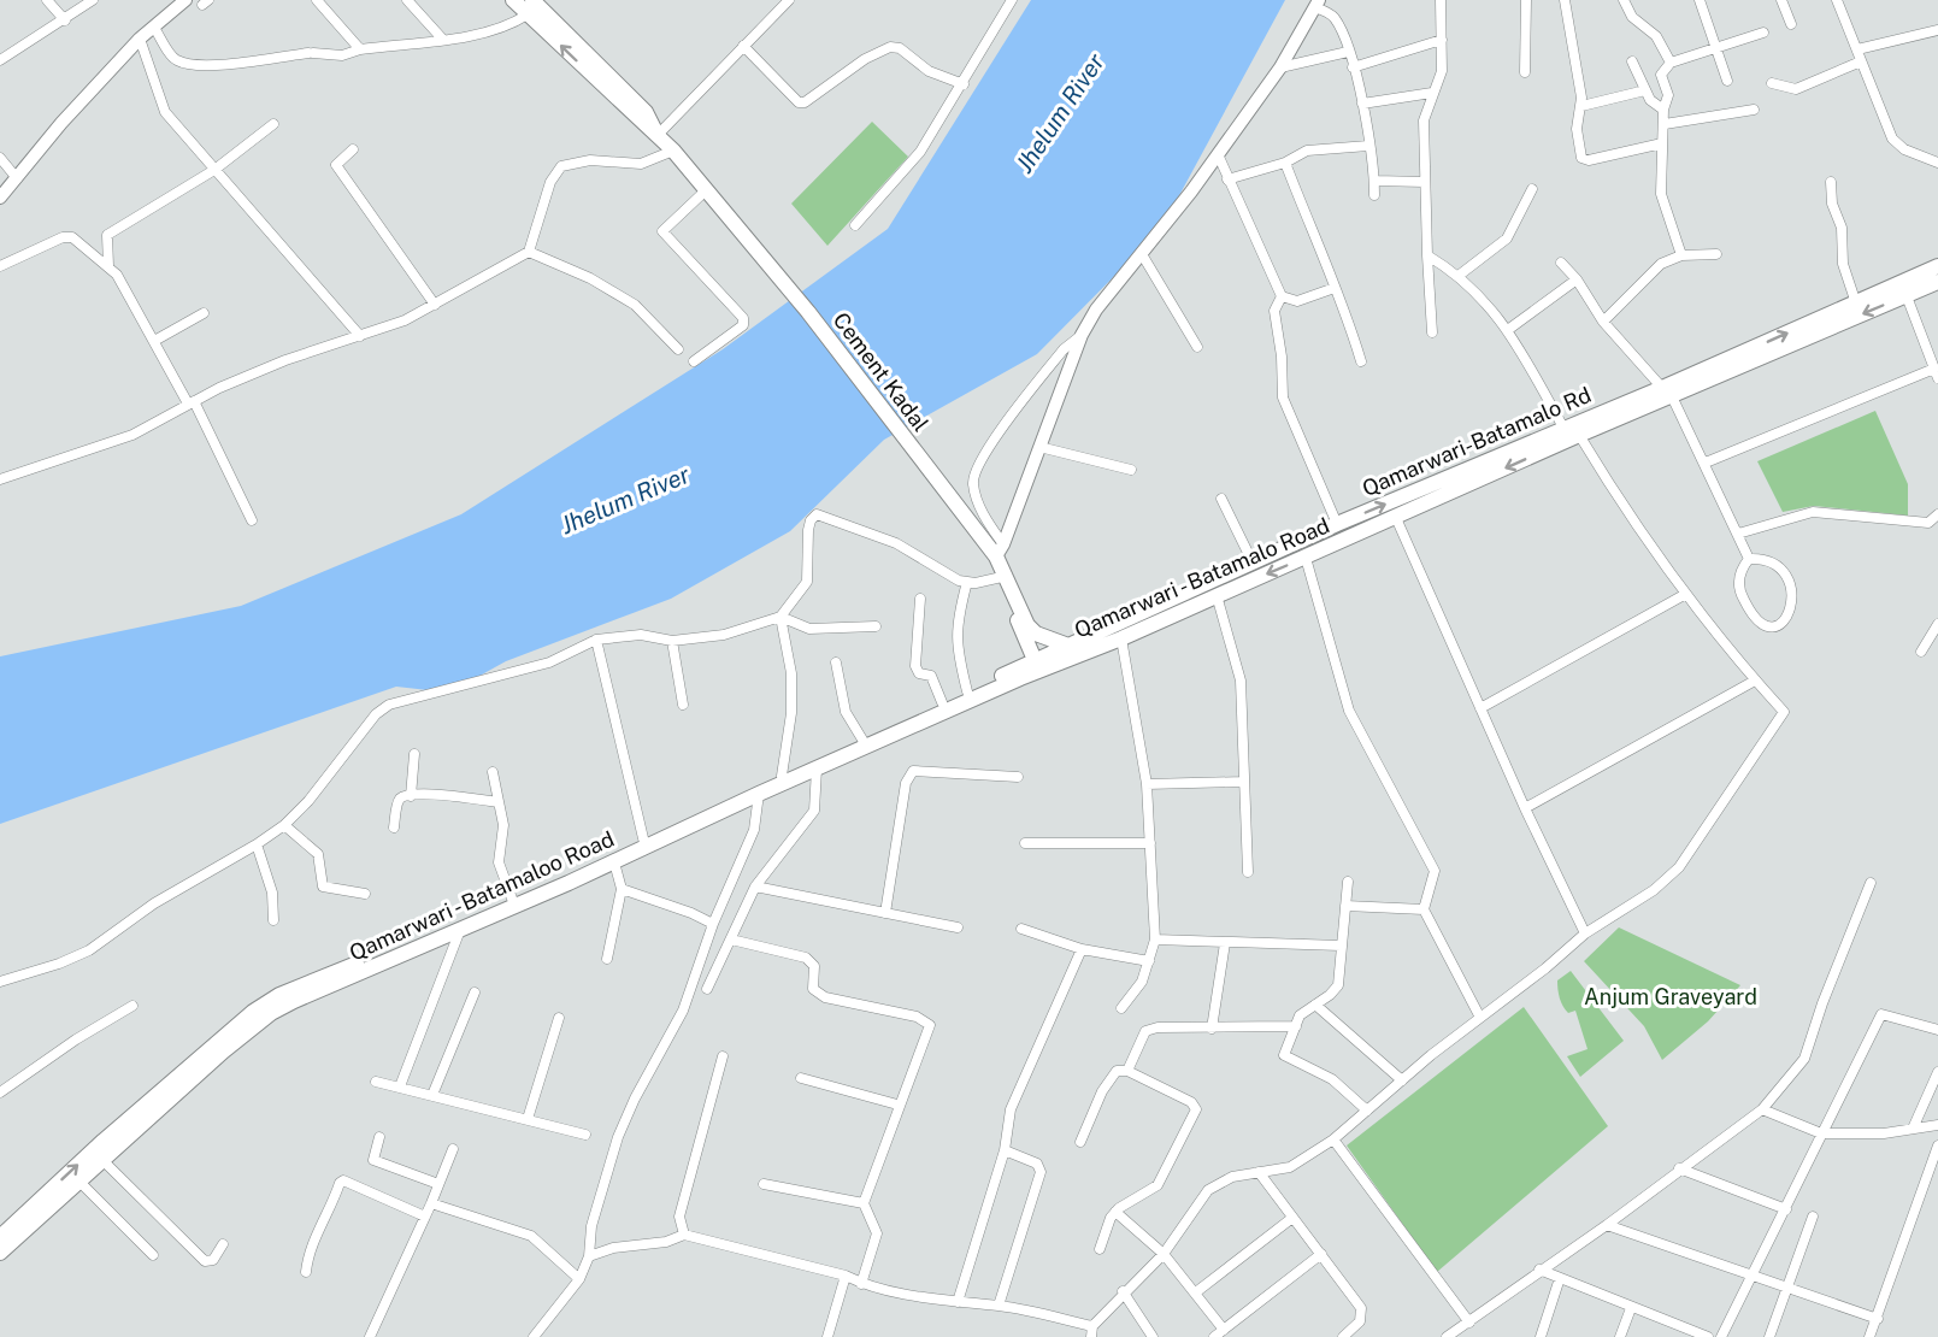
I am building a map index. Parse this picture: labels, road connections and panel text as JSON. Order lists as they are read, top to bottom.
{
  "streets": {
    "main road": [
      "Cement Kadal",
      "Qamarwari-Batamalo Rd",
      "Qamarwari - Batamalo Road",
      "Qamarwari - Batamaloo Road"
    ]
  },
  "crossings": [
    ["Qamarwari-Batamalo Rd", "Qamarwari - Batamalo Road"],
    ["Qamarwari-Batamalo Rd", "Qamarwari - Batamaloo Road"],
    ["Qamarwari - Batamalo Road", "Qamarwari - Batamaloo Road"]
  ],
  "one_way": ["Qamarwari - Batamalo Road"],
  "water": ["Jhelum River"],
  "parks": ["Anjum Graveyard"]
}
